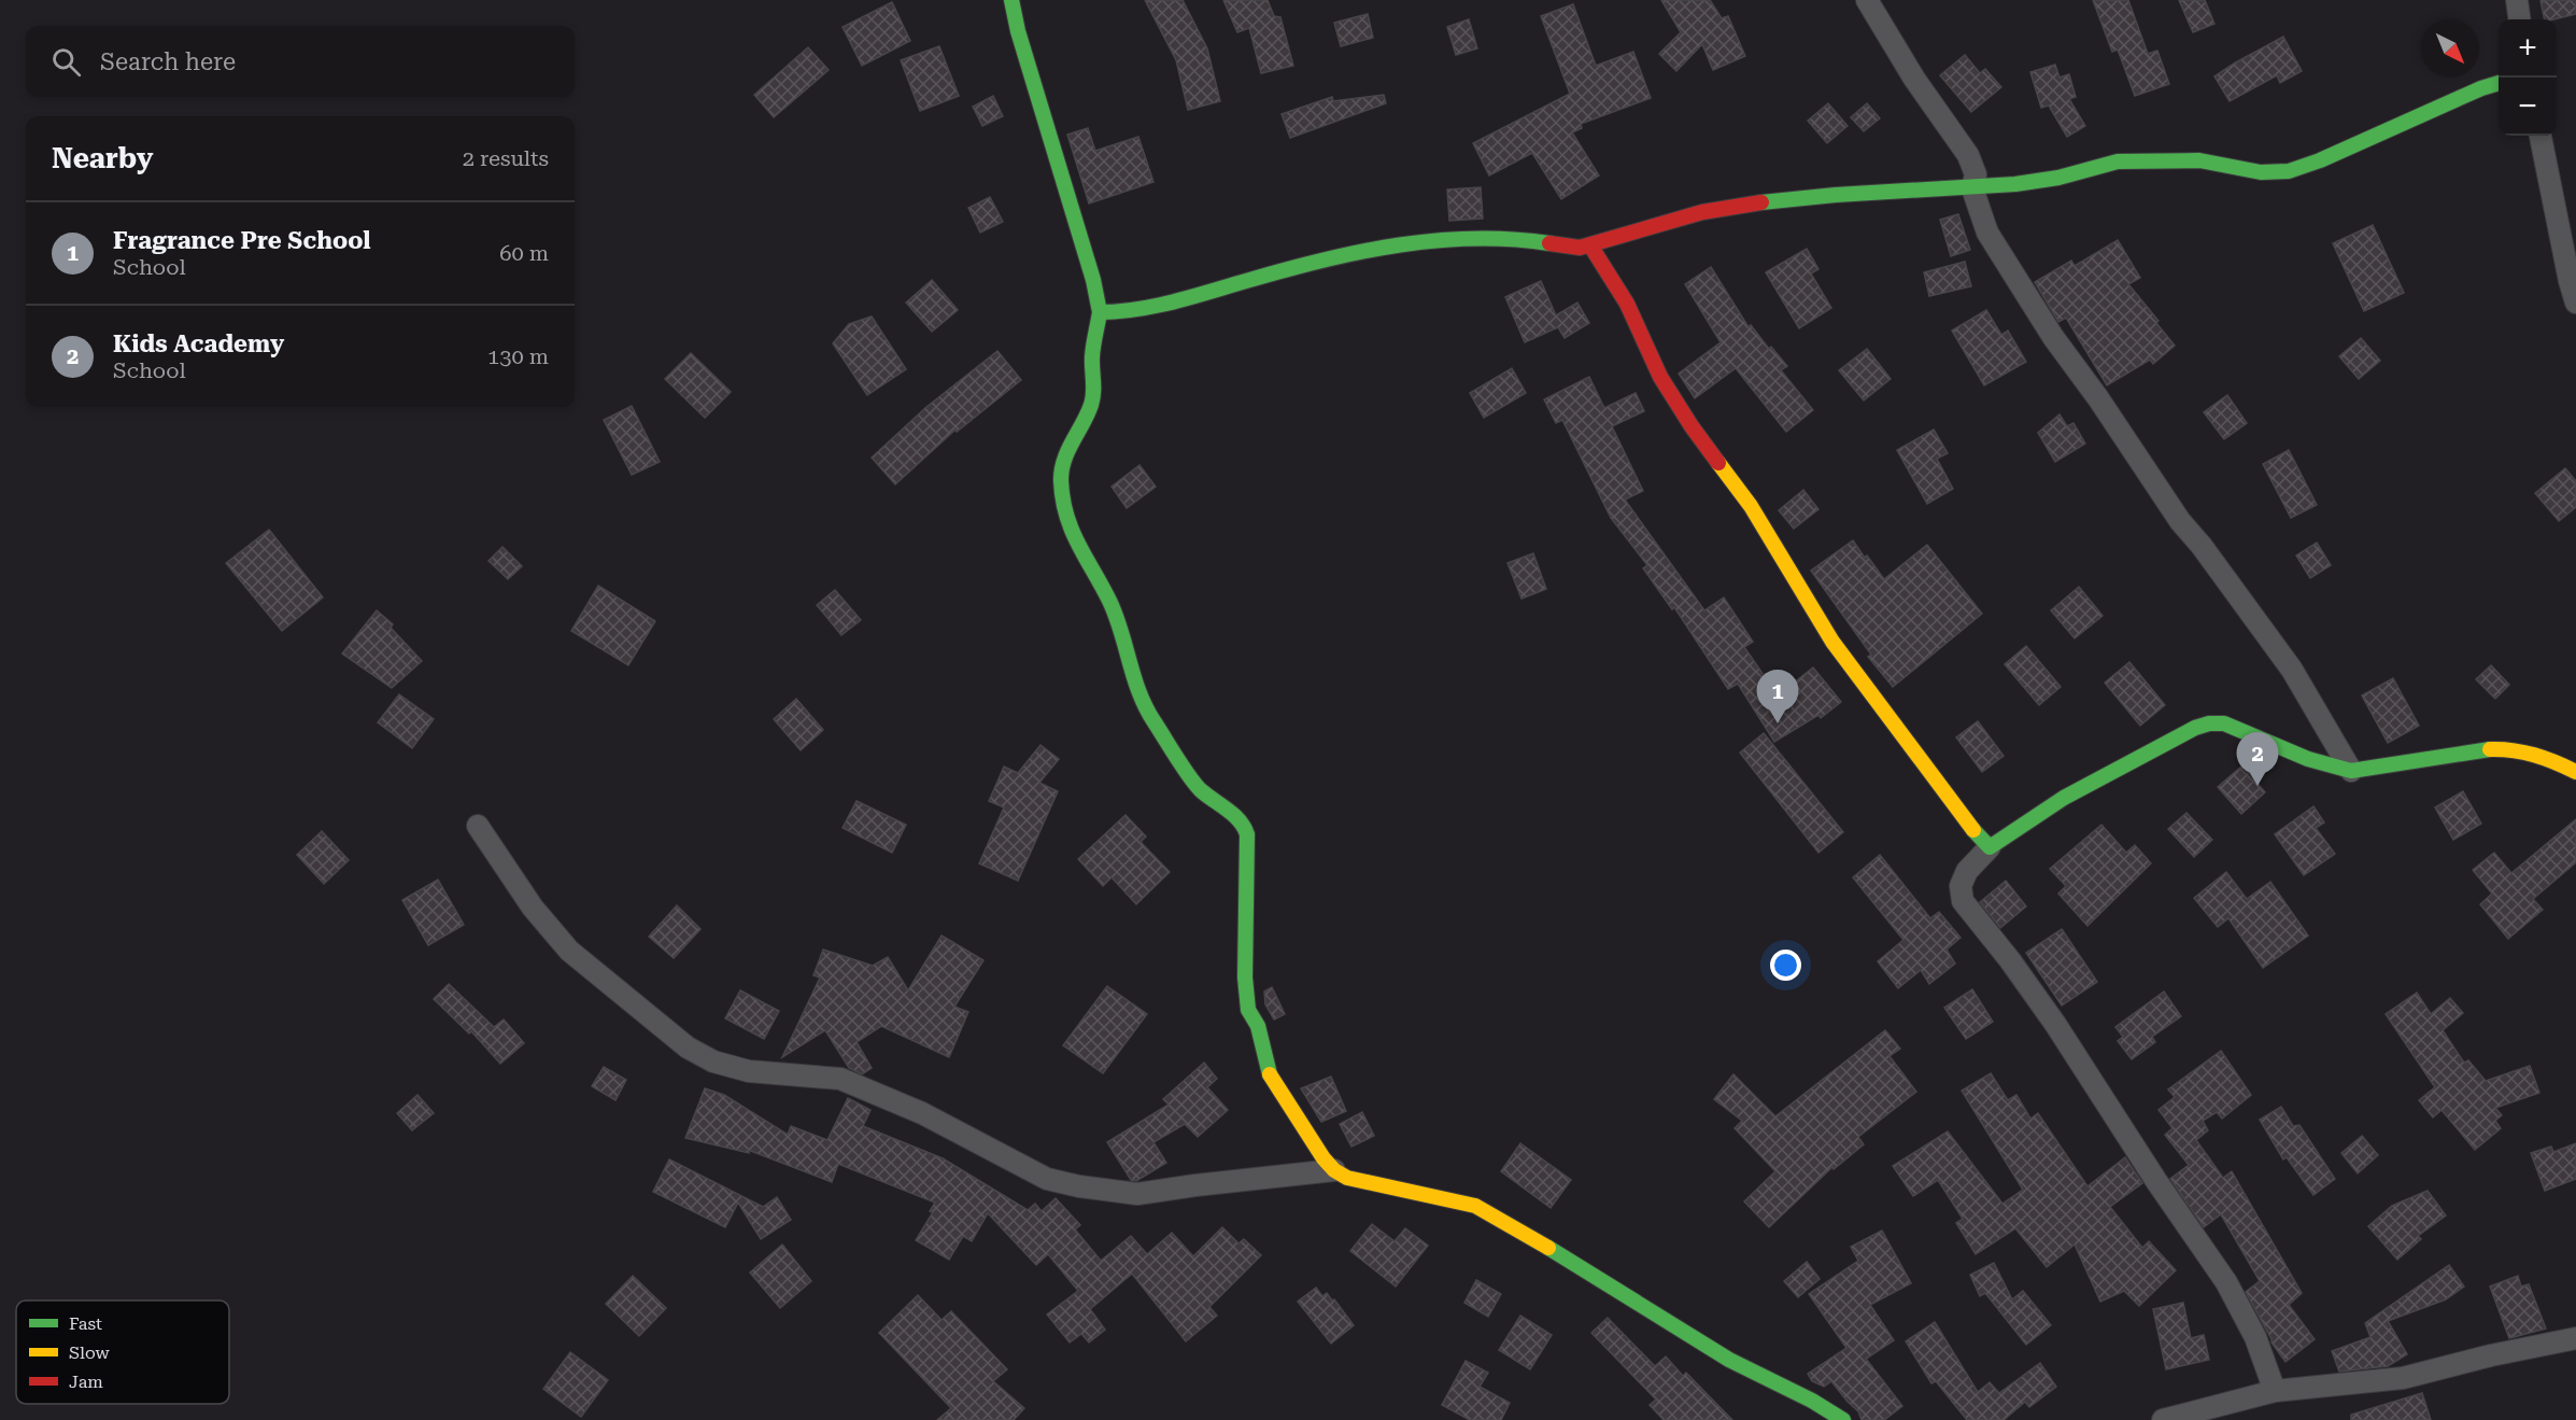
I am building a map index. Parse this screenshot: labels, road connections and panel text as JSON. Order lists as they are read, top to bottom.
{
  "legend": ["Fast", "Slow", "Jam"],
  "north": "bottom right",
  "page": {
    "map_buttons": ["+", "−"],
    "search": "Search here",
    "heading": ["Nearby", "2 results"],
    "list": [
      {
        "mark": "1",
        "name": "Fragrance Pre School",
        "note": "School",
        "value": "60 m"
      },
      {
        "mark": "2",
        "name": "Kids Academy",
        "note": "School",
        "value": "130 m"
      }
    ],
    "pins": ["1", "2"]
  }
}
